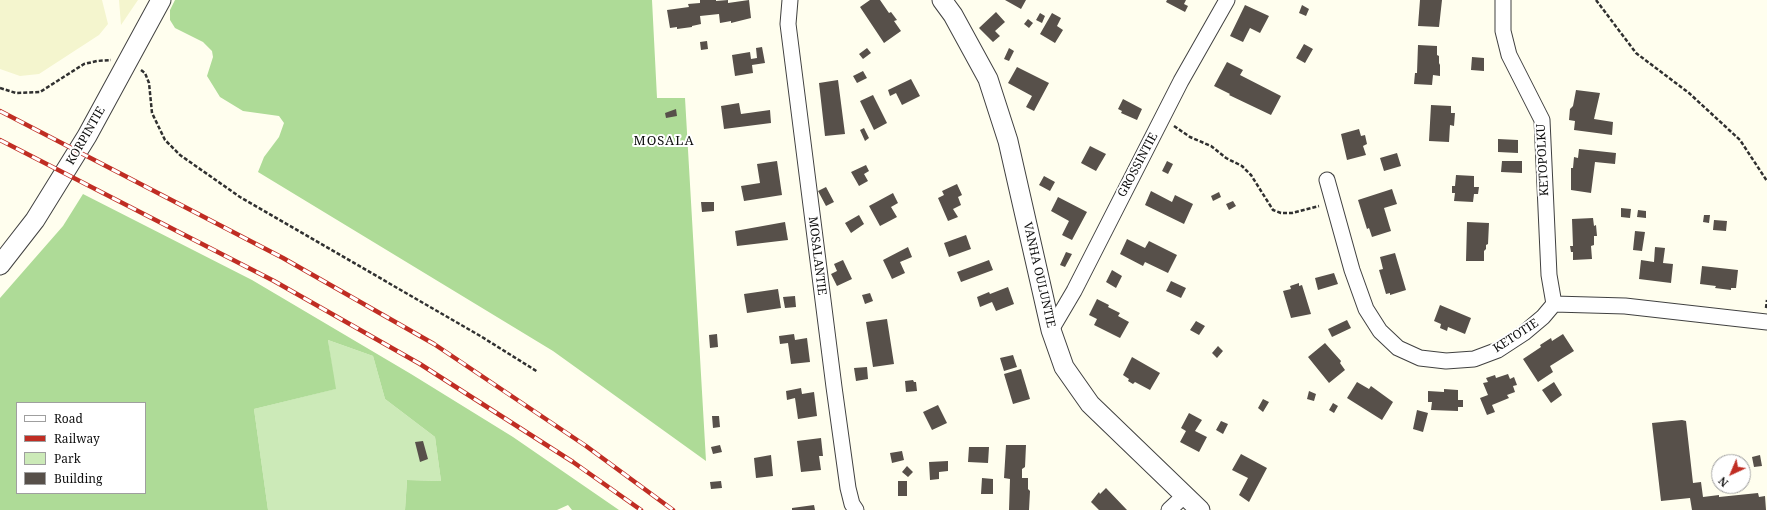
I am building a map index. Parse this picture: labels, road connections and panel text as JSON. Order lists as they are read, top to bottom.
{
  "streets": {
    "street": [
      "KORPINTIE",
      "KETOPOLKU",
      "GROSSINTIE",
      "MOSALANTIE",
      "VANHA OULUNTIE",
      "KETOTIE"
    ]
  },
  "crossings": [
    ["KETOPOLKU", "KETOTIE"],
    ["GROSSINTIE", "VANHA OULUNTIE"]
  ],
  "districts": ["MOSALA"],
  "legend": [
    "Road",
    "Railway",
    "Park",
    "Building"
  ],
  "north": "bottom left"
}
